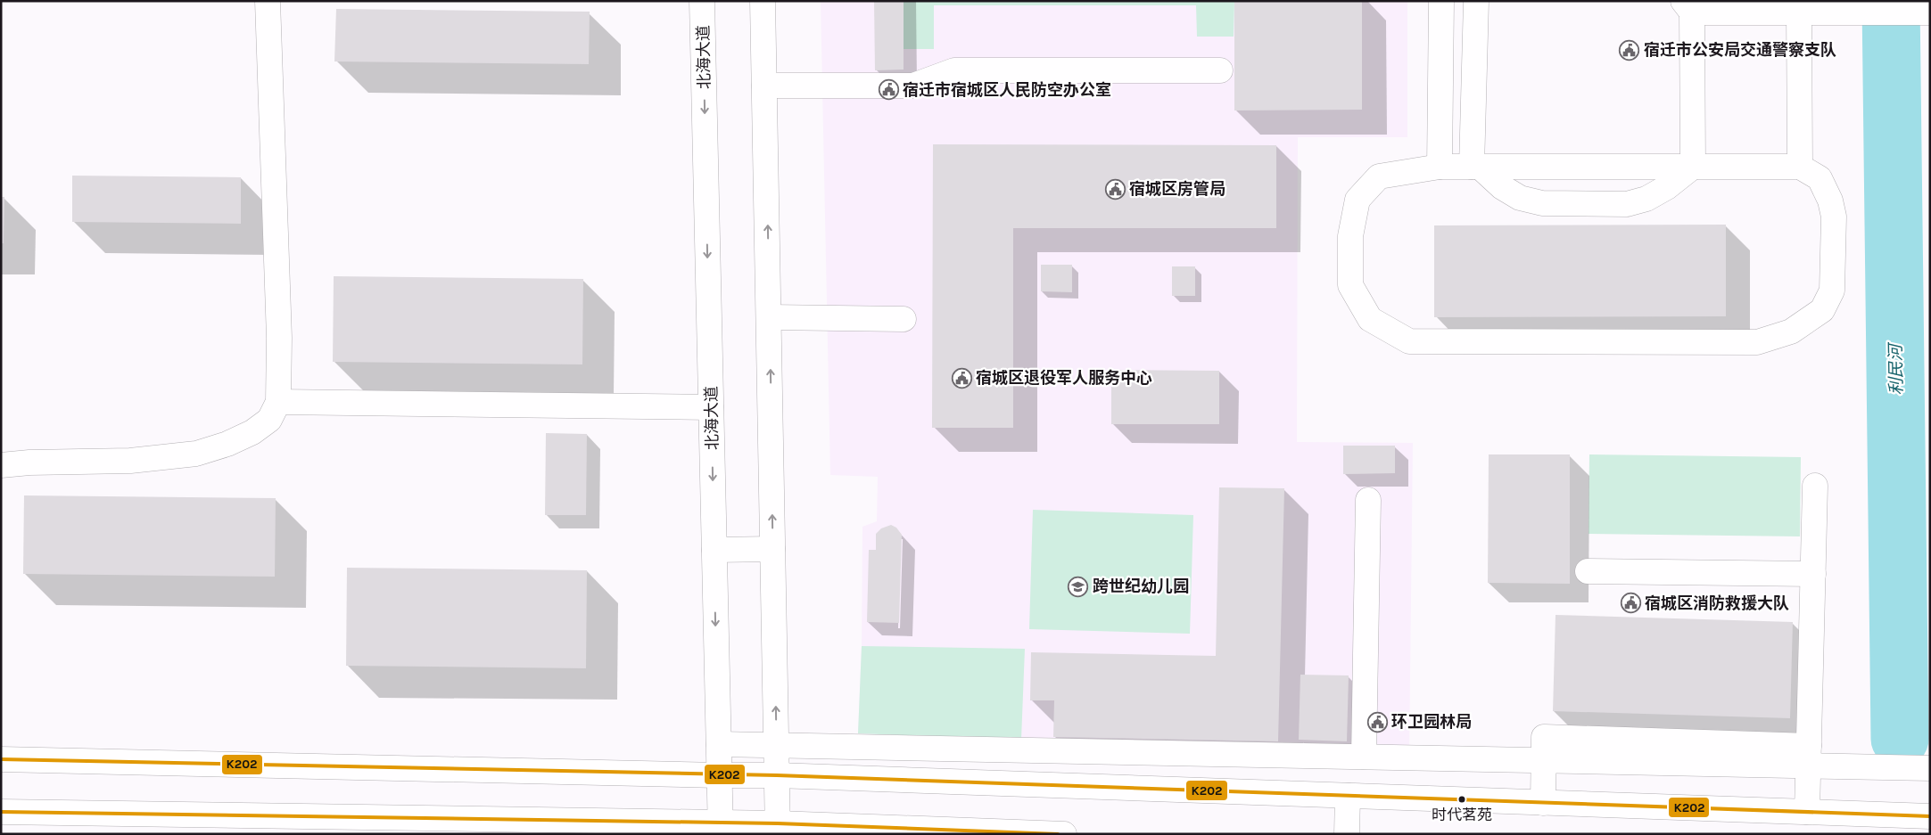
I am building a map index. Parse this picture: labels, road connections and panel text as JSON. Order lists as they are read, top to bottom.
{
  "streets": {
    "street": ["北海大道"]
  },
  "water": ["利民河"],
  "places": {
    "public building": [
      "宿迁市公安局交通警察支队",
      "宿迁市宿城区人民防空办公室",
      "宿城区房管局",
      "宿城区退役军人服务中心",
      "宿城区消防救援大队",
      "环卫园林局"
    ],
    "school or university": ["跨世纪幼儿园"],
    "other": ["时代茗苑"]
  },
  "lines": ["transit line K202"]
}
